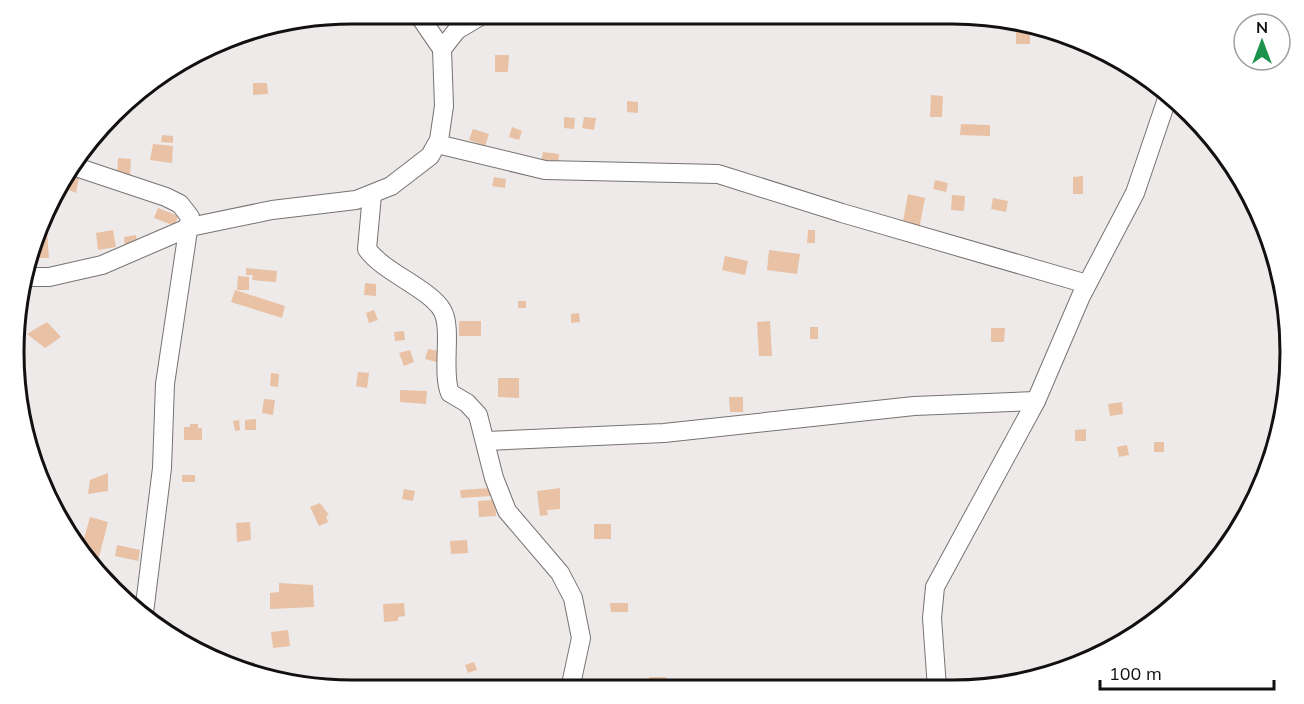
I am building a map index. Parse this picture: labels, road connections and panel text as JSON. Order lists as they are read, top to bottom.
{
  "scale_bar": "100 m",
  "north": "top"
}
